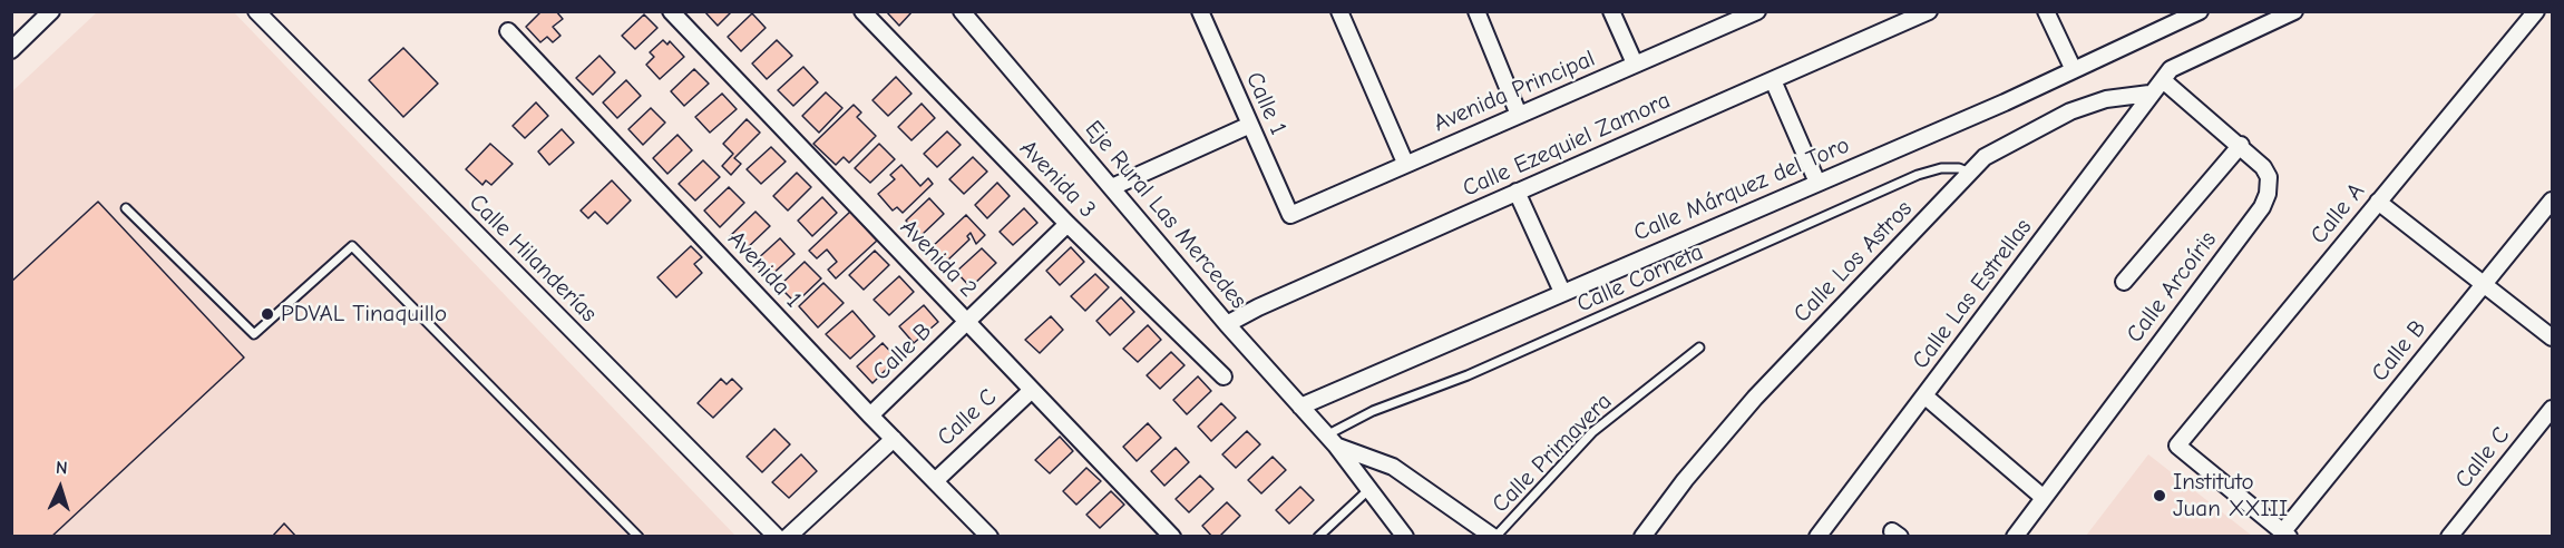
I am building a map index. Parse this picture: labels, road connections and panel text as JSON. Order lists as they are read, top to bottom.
{
  "streets": {
    "street": [
      "Avenida Principal",
      "Calle 1",
      "Calle Ezequiel Zamora",
      "Avenida 3",
      "Calle Márquez del Toro",
      "Calle A",
      "Eje Rural Las Mercedes",
      "Calle Hilanderías",
      "Avenida 2",
      "Calle Los Astros",
      "Avenida 1",
      "Calle Arcoíris",
      "Calle Las Estrellas",
      "Calle B",
      "Calle C"
    ],
    "lane": ["Calle Corneta", "Calle Primavera"]
  },
  "crossings": [
    ["Avenida Principal", "Calle 1"],
    ["Calle Ezequiel Zamora", "Eje Rural Las Mercedes"],
    ["Avenida 3", "Calle B"],
    ["Calle Márquez del Toro", "Eje Rural Las Mercedes"],
    ["Calle A", "Calle B"],
    ["Eje Rural Las Mercedes", "Calle Corneta"],
    ["Avenida 2", "Calle B"],
    ["Avenida 2", "Calle C"],
    ["Calle Los Astros", "Calle Corneta"],
    ["Calle Los Astros", "Calle Las Estrellas"],
    ["Avenida 1", "Calle B"],
    ["Avenida 1", "Calle C"],
    ["Calle Arcoíris", "Calle Las Estrellas"]
  ],
  "places": ["PDVAL Tinaquillo", "Instituto Juan XXIII"],
  "north": "top"
}
